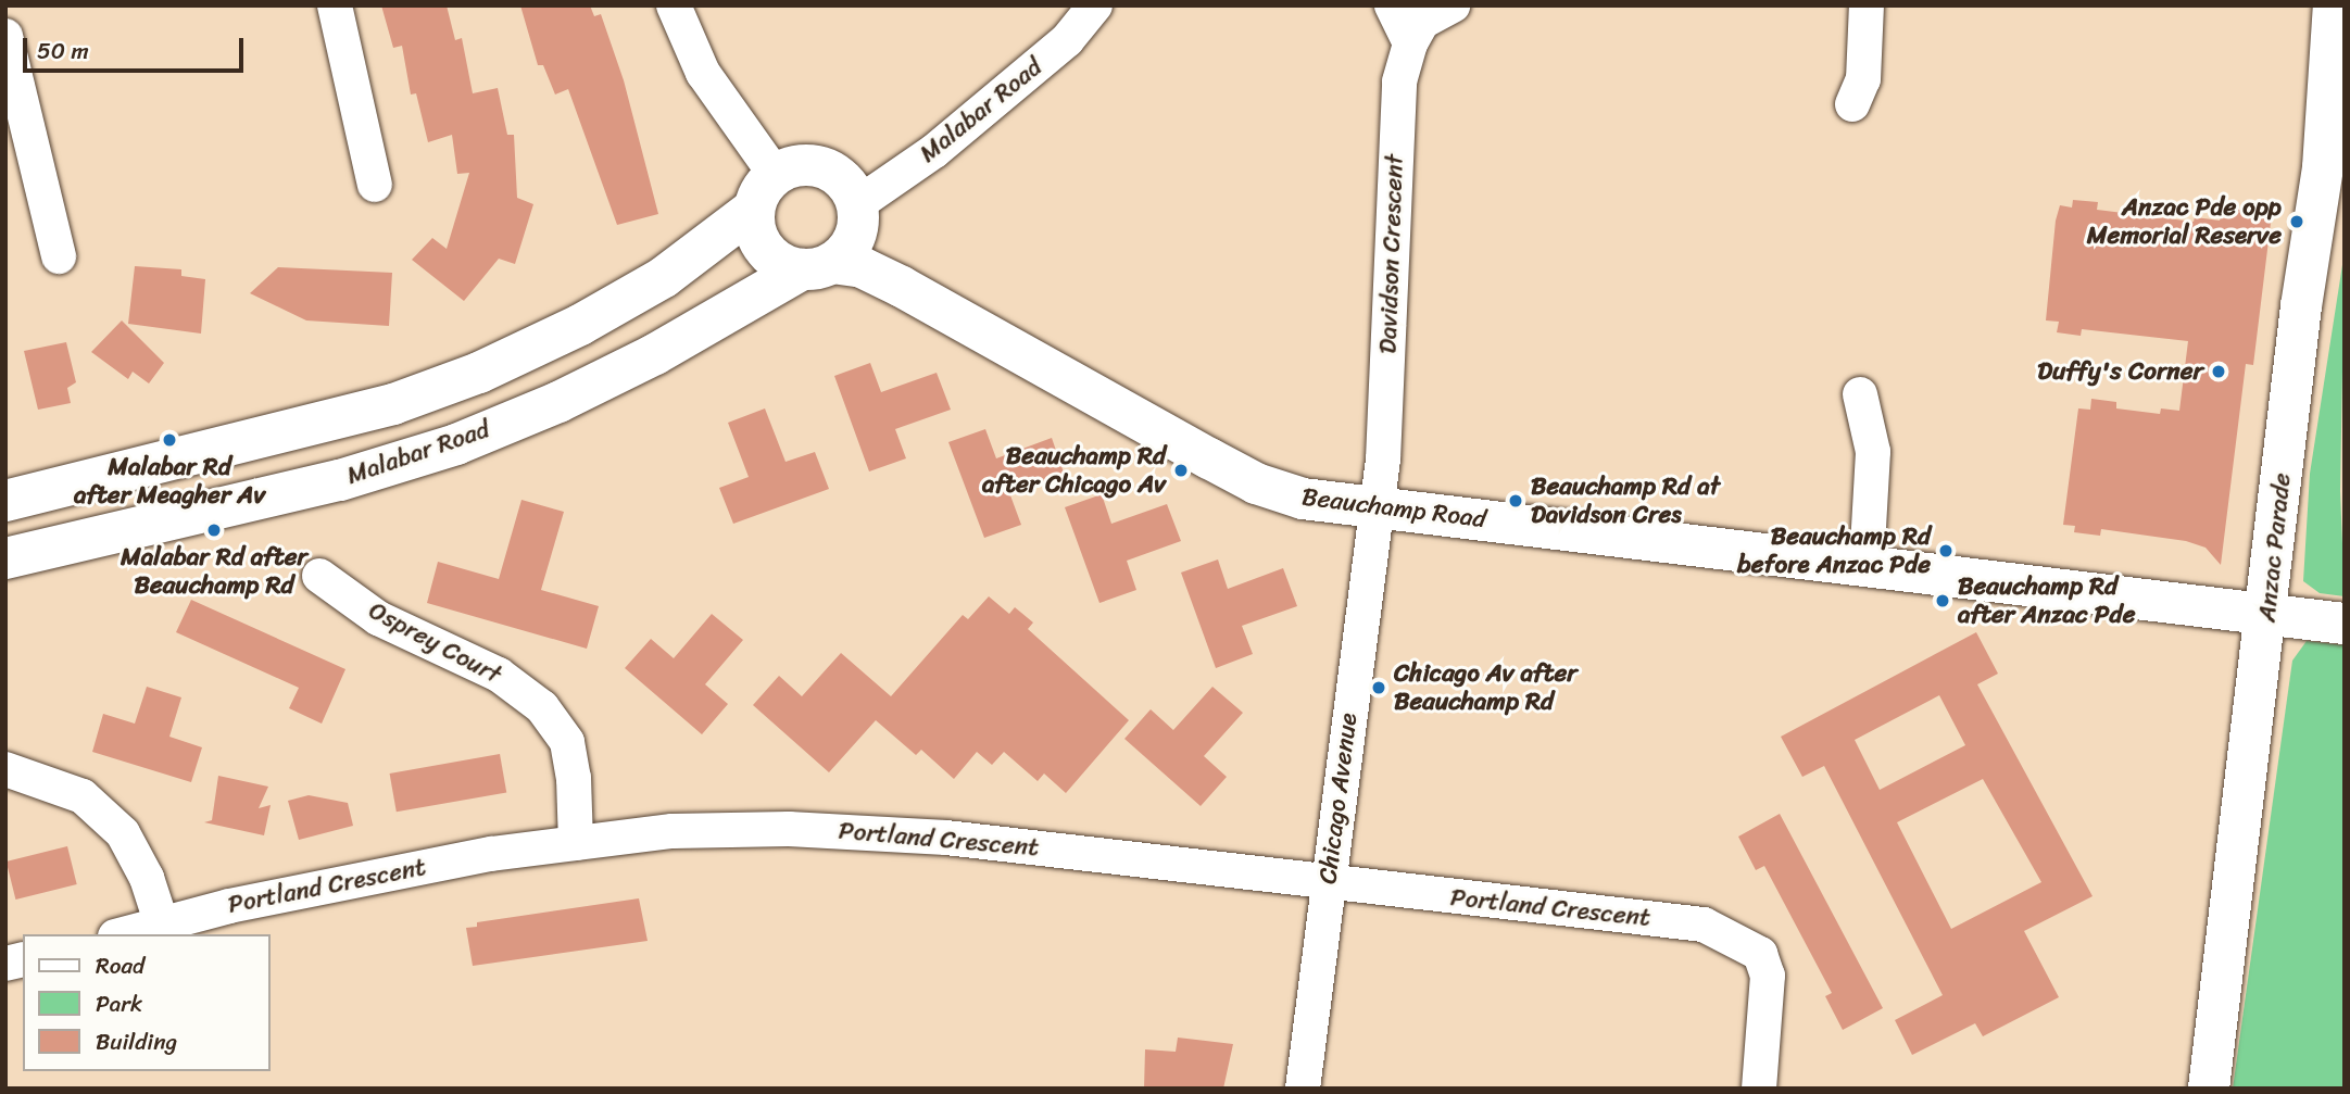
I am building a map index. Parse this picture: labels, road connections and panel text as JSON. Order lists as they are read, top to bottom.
{
  "streets": {
    "main road": ["Malabar Road", "Beauchamp Road", "Anzac Parade"],
    "street": [
      "Davidson Crescent",
      "Osprey Court",
      "Chicago Avenue",
      "Portland Crescent"
    ]
  },
  "crossings": [
    ["Malabar Road", "Beauchamp Road"],
    ["Davidson Crescent", "Beauchamp Road"],
    ["Davidson Crescent", "Chicago Avenue"],
    ["Beauchamp Road", "Anzac Parade"],
    ["Beauchamp Road", "Chicago Avenue"],
    ["Osprey Court", "Portland Crescent"],
    ["Chicago Avenue", "Portland Crescent"]
  ],
  "places": [
    "Anzac Pde opp Memorial Reserve",
    "Duffy's Corner",
    "Malabar Rd after Meagher Av",
    "Beauchamp Rd after Chicago Av",
    "Beauchamp Rd at Davidson Cres",
    "Malabar Rd after Beauchamp Rd",
    "Beauchamp Rd before Anzac Pde",
    "Beauchamp Rd after Anzac Pde",
    "Chicago Av after Beauchamp Rd"
  ],
  "legend": ["Road", "Park", "Building"],
  "scale_bar": "50 m"
}
